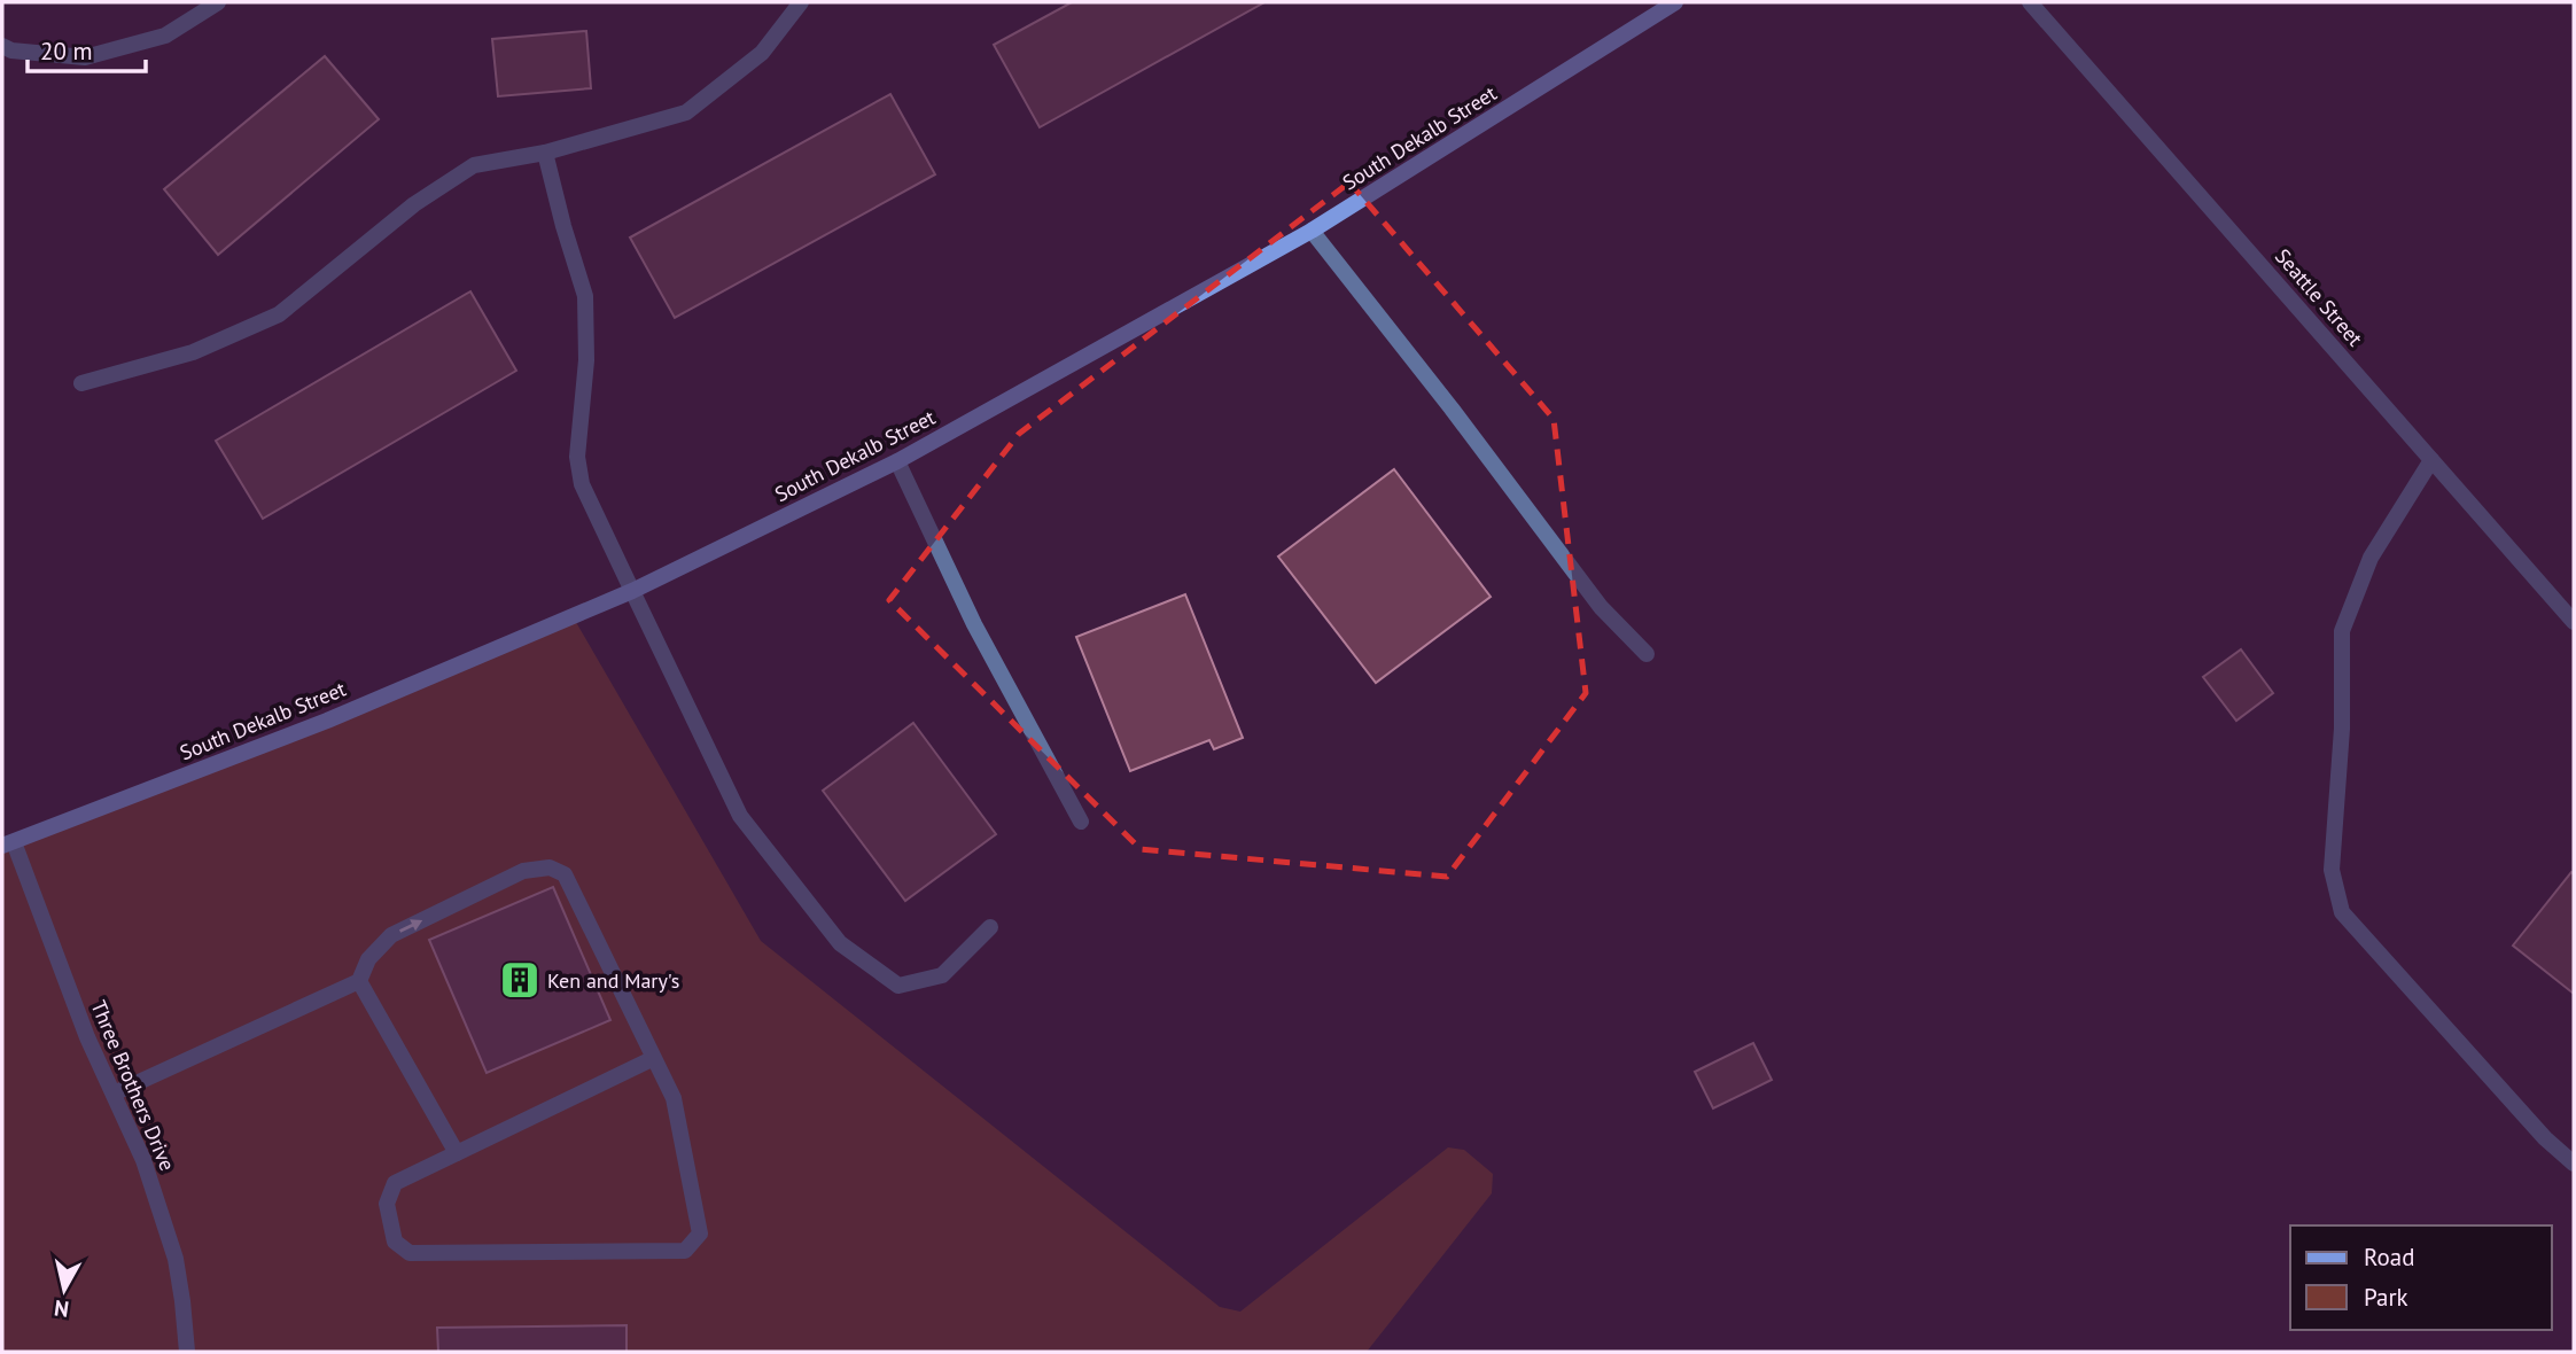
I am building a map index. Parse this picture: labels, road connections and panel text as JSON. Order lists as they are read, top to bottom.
{
  "streets": {
    "main road": ["South Dekalb Street"],
    "street": ["Seattle Street", "Three Brothers Drive"]
  },
  "crossings": [
    ["South Dekalb Street", "Three Brothers Drive"]
  ],
  "places": {
    "building": ["Ken and Mary's"]
  },
  "legend": ["Road", "Park"],
  "scale_bar": "20 m",
  "north": "bottom"
}
